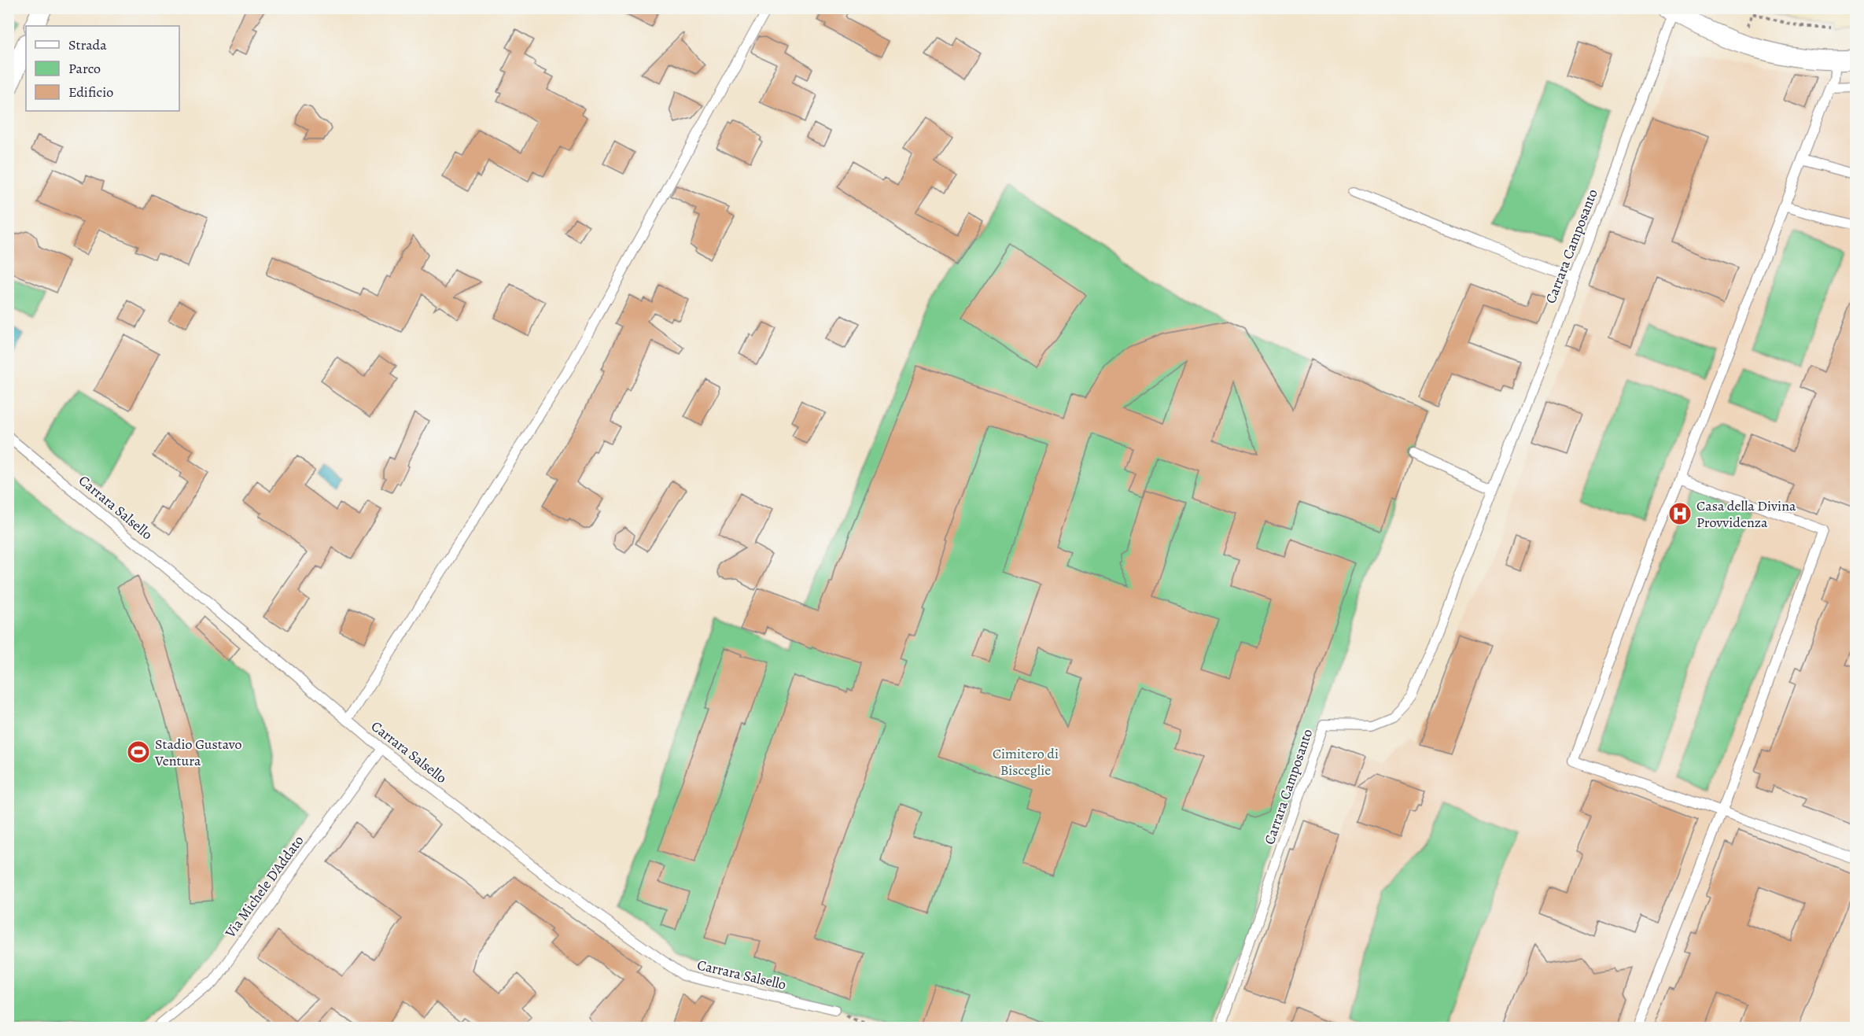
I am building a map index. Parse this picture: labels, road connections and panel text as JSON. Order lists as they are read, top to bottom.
{
  "streets": {
    "lane": ["Carrara Camposanto", "Carrara Salsello", "Via Michele D'Addato"]
  },
  "crossings": [
    ["Carrara Salsello", "Via Michele D'Addato"]
  ],
  "parks": ["Cimitero di Bisceglie"],
  "places": {
    "hospital": ["Casa della Divina Provvidenza"],
    "sports": ["Stadio Gustavo Ventura"]
  },
  "legend": ["Strada", "Parco", "Edificio"]
}
